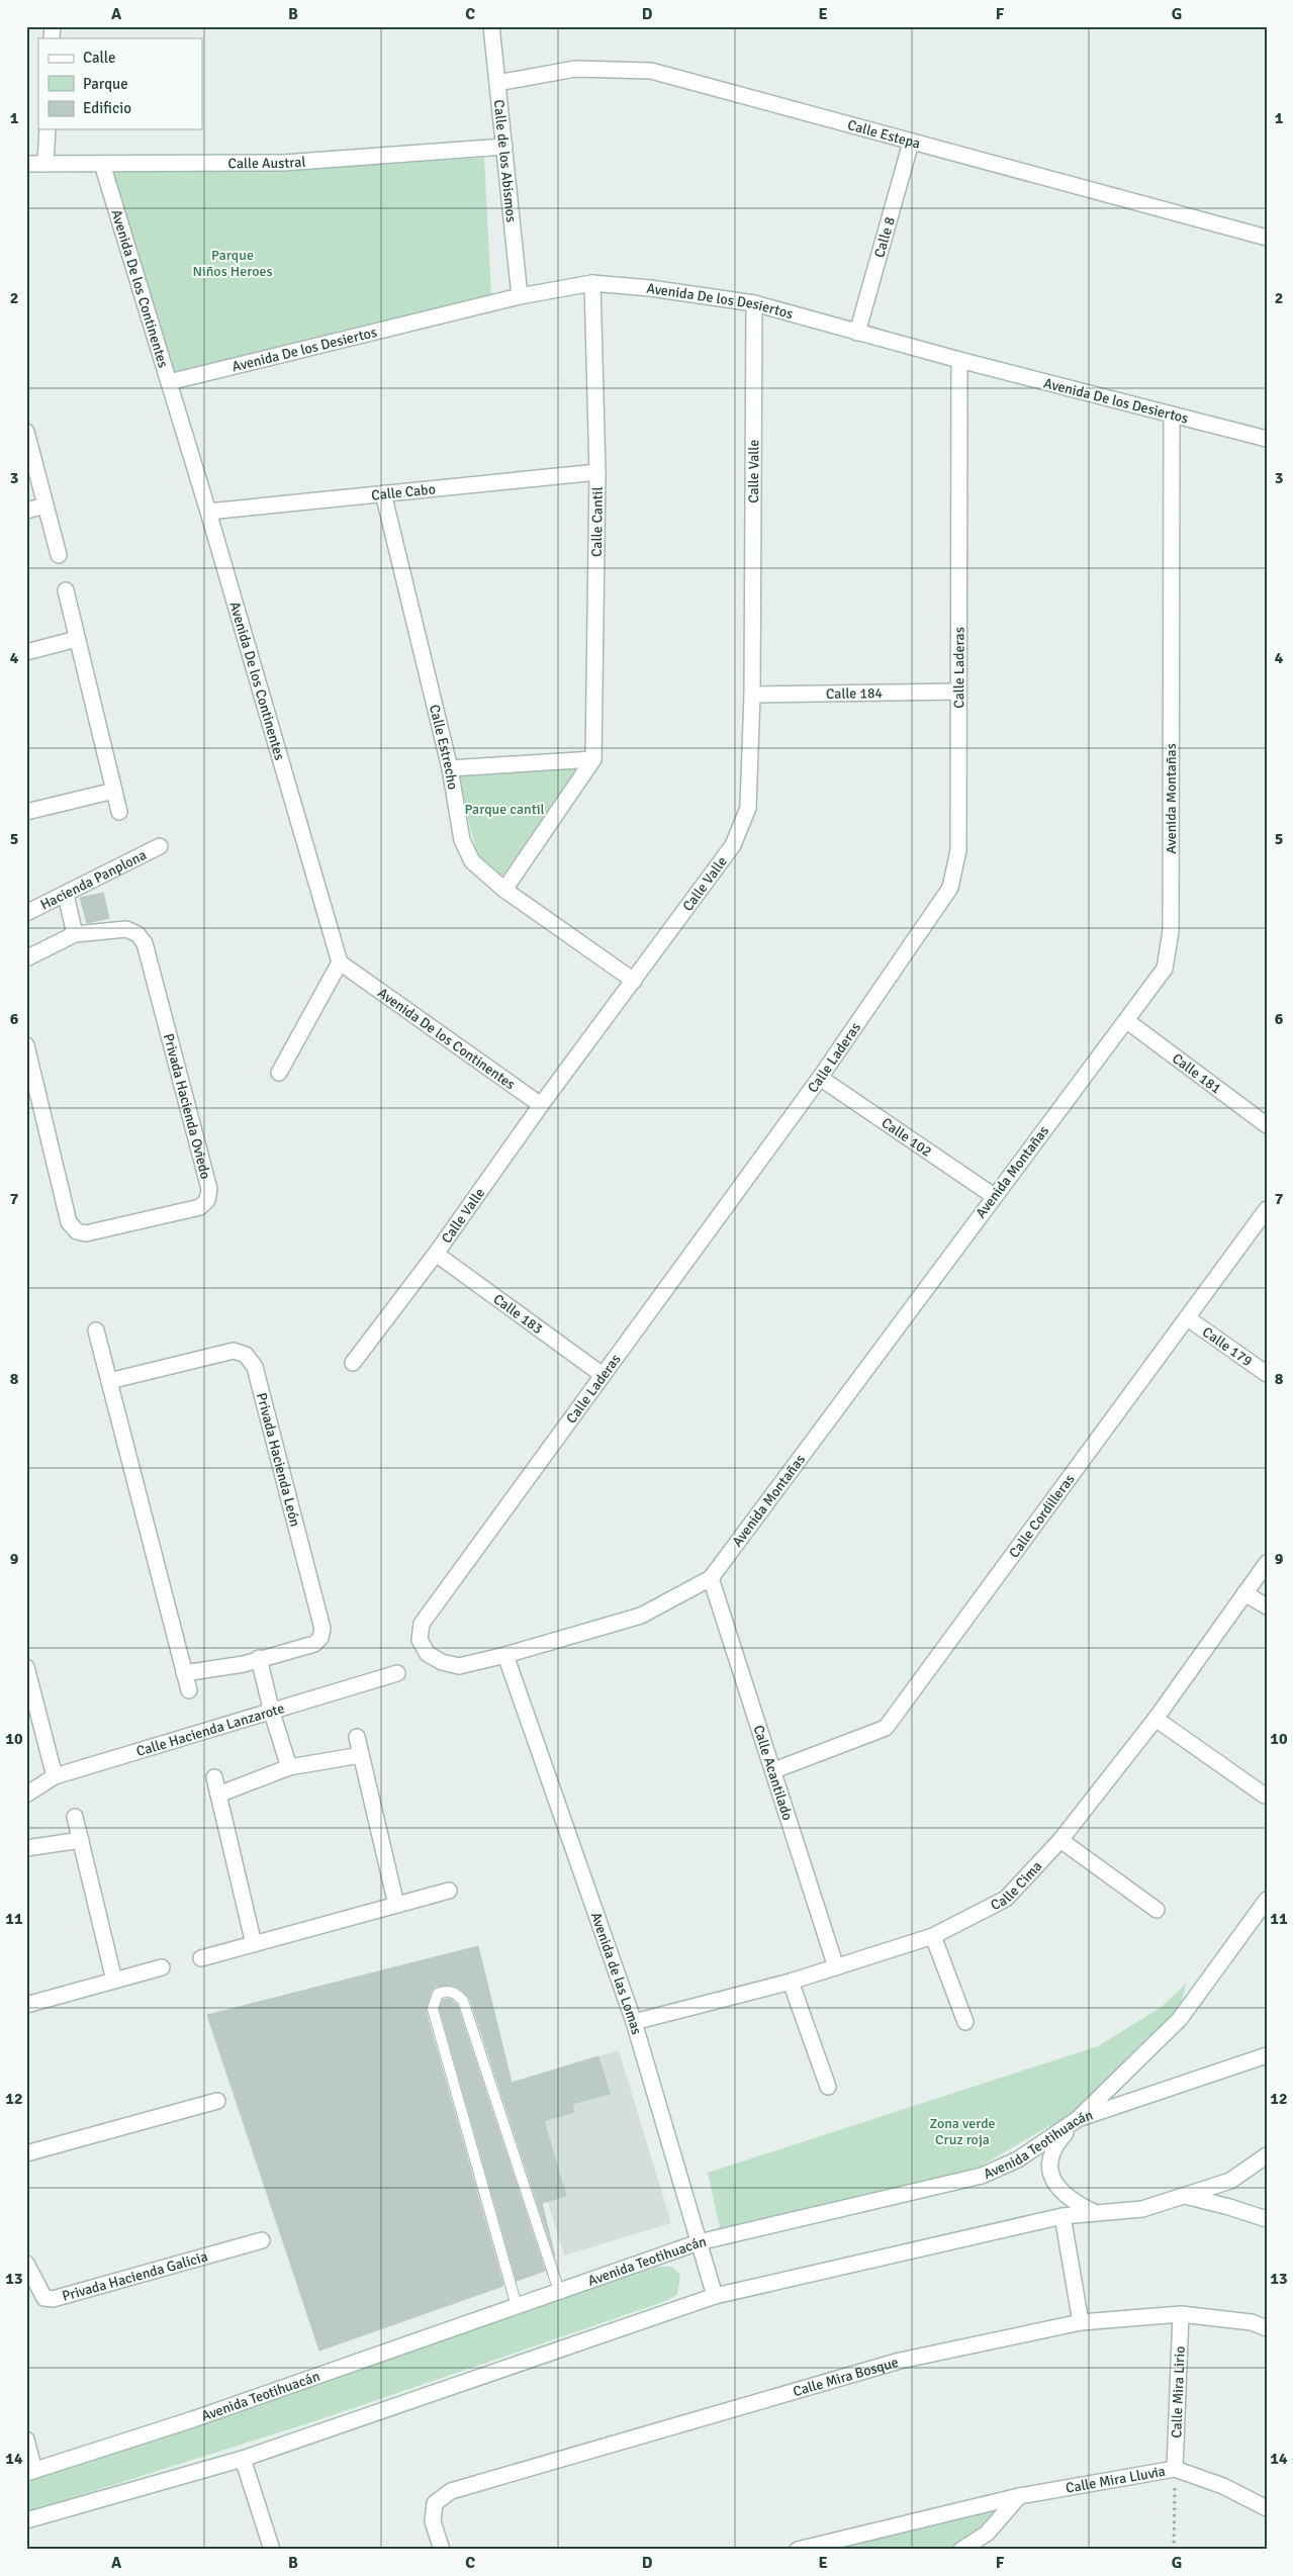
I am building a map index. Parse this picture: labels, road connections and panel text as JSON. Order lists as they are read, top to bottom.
{
  "streets": {
    "street": [
      "Calle Estepa",
      "Calle de los Abismos",
      "Calle Austral",
      "Calle 8",
      "Avenida De los Continentes",
      "Avenida De los Desiertos",
      "Calle Valle",
      "Calle Cabo",
      "Calle Cantil",
      "Calle Laderas",
      "Calle 184",
      "Calle Estrecho",
      "Avenida Montañas",
      "Hacienda Panplona",
      "Calle 181",
      "Privada Hacienda Oviedo",
      "Calle 102",
      "Calle 183",
      "Calle 179",
      "Privada Hacienda León",
      "Calle Cordilleras",
      "Calle Hacienda Lanzarote",
      "Calle Acantilado",
      "Calle Cima",
      "Avenida de las Lomas",
      "Avenida Teotihuacán",
      "Privada Hacienda Galicia",
      "Calle Mira Bosque",
      "Calle Mira Lirio",
      "Calle Mira Lluvia"
    ]
  },
  "crossings": [
    ["Calle Estepa", "Calle de los Abismos"],
    ["Calle Estepa", "Calle 8"],
    ["Calle de los Abismos", "Calle Austral"],
    ["Calle de los Abismos", "Avenida De los Desiertos"],
    ["Calle Austral", "Avenida De los Continentes"],
    ["Calle 8", "Avenida De los Desiertos"],
    ["Avenida De los Continentes", "Avenida De los Desiertos"],
    ["Avenida De los Continentes", "Calle Valle"],
    ["Avenida De los Continentes", "Calle Cabo"],
    ["Avenida De los Desiertos", "Calle Valle"],
    ["Avenida De los Desiertos", "Calle Cantil"],
    ["Avenida De los Desiertos", "Calle Laderas"],
    ["Avenida De los Desiertos", "Avenida Montañas"],
    ["Calle Valle", "Calle 184"],
    ["Calle Valle", "Calle Estrecho"],
    ["Calle Valle", "Calle 183"],
    ["Calle Cabo", "Calle Cantil"],
    ["Calle Cabo", "Calle Estrecho"],
    ["Calle Laderas", "Calle 184"],
    ["Calle Laderas", "Avenida Montañas"],
    ["Calle Laderas", "Calle 102"],
    ["Calle Laderas", "Calle 183"],
    ["Avenida Montañas", "Calle 181"],
    ["Avenida Montañas", "Calle 102"],
    ["Avenida Montañas", "Calle Acantilado"],
    ["Avenida Montañas", "Avenida de las Lomas"],
    ["Calle 179", "Calle Cordilleras"],
    ["Calle Cordilleras", "Calle Acantilado"],
    ["Calle Acantilado", "Calle Cima"],
    ["Calle Cima", "Avenida de las Lomas"],
    ["Avenida de las Lomas", "Avenida Teotihuacán"],
    ["Calle Mira Bosque", "Calle Mira Lirio"],
    ["Calle Mira Lirio", "Calle Mira Lluvia"]
  ],
  "parks": ["Parque Niños Heroes", "Parque cantil", "Zona verde Cruz roja"],
  "legend": ["Calle", "Parque", "Edificio"],
  "grid": {
    "columns": [
      "A",
      "B",
      "C",
      "D",
      "E",
      "F",
      "G"
    ],
    "rows": [
      "1",
      "2",
      "3",
      "4",
      "5",
      "6",
      "7",
      "8",
      "9",
      "10",
      "11",
      "12",
      "13",
      "14"
    ]
  }
}
